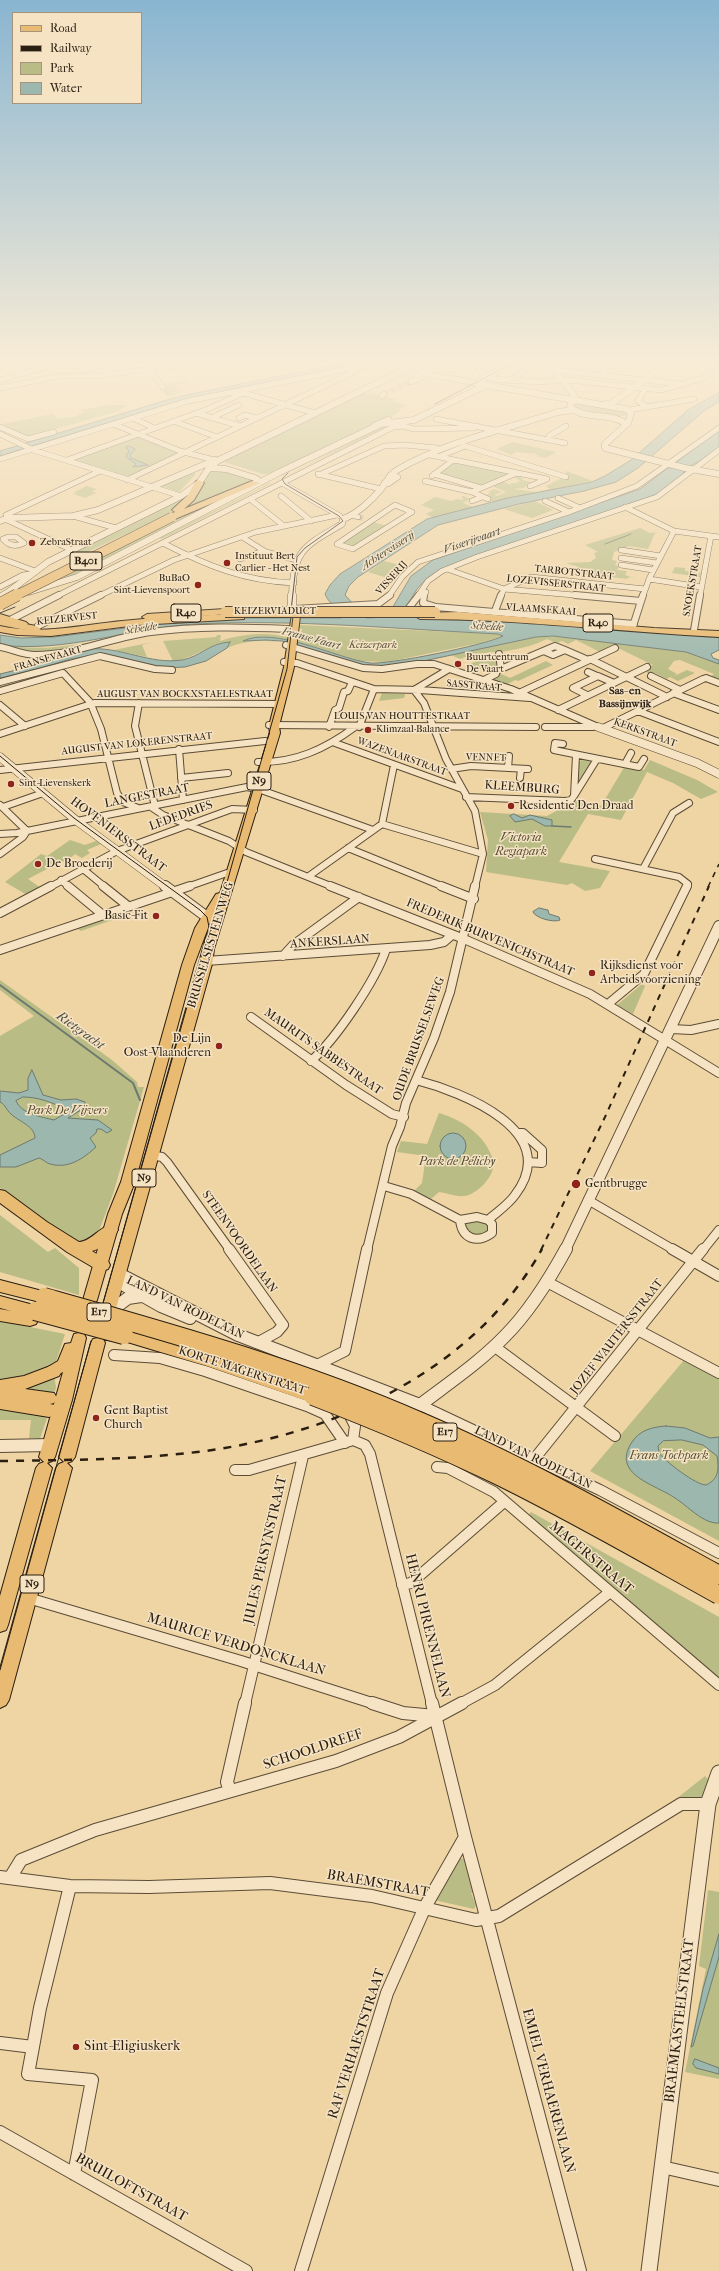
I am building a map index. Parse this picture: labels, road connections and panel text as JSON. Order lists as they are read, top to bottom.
{
  "streets": {
    "highway": [
      "B401",
      "KEIZERVIADUCT",
      "R40",
      "N9",
      "E17"
    ],
    "main road": ["VLAAMSEKAAI", "KEIZERVEST", "BRUSSELSESTEENWEG"],
    "street": [
      "TARBOTSTRAAT",
      "VISSERIJ",
      "SNOEKSTRAAT",
      "LOZEVISSERSTRAAT",
      "FRANSEVAART",
      "SASSTRAAT",
      "AUGUST VAN BOCKXSTAELESTRAAT",
      "LOUIS VAN HOUTTESTRAAT",
      "KERKSTRAAT",
      "AUGUST VAN LOKERENSTRAAT",
      "WAZENAARSTRAAT",
      "VENNET",
      "KLEEMBURG",
      "LANGESTRAAT",
      "LEDEDRIES",
      "HOVENIERSSTRAAT",
      "FREDERIK BURVENICHSTRAAT",
      "ANKERSLAAN",
      "OUDE BRUSSELSEWEG",
      "MAURITS SABBESTRAAT",
      "STEENVOORDELAAN",
      "LAND VAN RODELAAN",
      "JOZEF WAUTERSSTRAAT",
      "KORTE MAGERSTRAAT",
      "JULES PERSYNSTRAAT",
      "MAGERSTRAAT",
      "HENRI PIRENNELAAN",
      "MAURICE VERDONCKLAAN",
      "SCHOOLDREEF",
      "BRAEMSTRAAT",
      "BRAEMKASTEELSTRAAT",
      "RAF VERHAESTSTRAAT",
      "EMIEL VERHAERENLAAN",
      "BRUILOFTSTRAAT"
    ]
  },
  "crossings": [
    ["TARBOTSTRAAT", "LOZEVISSERSTRAAT"],
    ["SNOEKSTRAAT", "VLAAMSEKAAI"],
    ["VLAAMSEKAAI", "KEIZERVIADUCT"],
    ["KEIZERVIADUCT", "R40"],
    ["KEIZERVIADUCT", "KEIZERVEST"],
    ["R40", "KEIZERVEST"],
    ["SASSTRAAT", "KERKSTRAAT"],
    ["SASSTRAAT", "BRUSSELSESTEENWEG"],
    ["SASSTRAAT", "OUDE BRUSSELSEWEG"],
    ["AUGUST VAN BOCKXSTAELESTRAAT", "BRUSSELSESTEENWEG"],
    ["LOUIS VAN HOUTTESTRAAT", "KERKSTRAAT"],
    ["LOUIS VAN HOUTTESTRAAT", "BRUSSELSESTEENWEG"],
    ["LOUIS VAN HOUTTESTRAAT", "OUDE BRUSSELSEWEG"],
    ["KERKSTRAAT", "BRUSSELSESTEENWEG"],
    ["AUGUST VAN LOKERENSTRAAT", "HOVENIERSSTRAAT"],
    ["AUGUST VAN LOKERENSTRAAT", "BRUSSELSESTEENWEG"],
    ["WAZENAARSTRAAT", "OUDE BRUSSELSEWEG"],
    ["VENNET", "OUDE BRUSSELSEWEG"],
    ["N9", "BRUSSELSESTEENWEG"],
    ["N9", "MAURICE VERDONCKLAAN"],
    ["KLEEMBURG", "OUDE BRUSSELSEWEG"],
    ["LANGESTRAAT", "HOVENIERSSTRAAT"],
    ["LANGESTRAAT", "FREDERIK BURVENICHSTRAAT"],
    ["LANGESTRAAT", "BRUSSELSESTEENWEG"],
    ["LEDEDRIES", "HOVENIERSSTRAAT"],
    ["LEDEDRIES", "FREDERIK BURVENICHSTRAAT"],
    ["LEDEDRIES", "BRUSSELSESTEENWEG"],
    ["HOVENIERSSTRAAT", "BRUSSELSESTEENWEG"],
    ["FREDERIK BURVENICHSTRAAT", "ANKERSLAAN"],
    ["FREDERIK BURVENICHSTRAAT", "BRUSSELSESTEENWEG"],
    ["FREDERIK BURVENICHSTRAAT", "OUDE BRUSSELSEWEG"],
    ["ANKERSLAAN", "BRUSSELSESTEENWEG"],
    ["BRUSSELSESTEENWEG", "STEENVOORDELAAN"],
    ["BRUSSELSESTEENWEG", "LAND VAN RODELAAN"],
    ["OUDE BRUSSELSEWEG", "MAURITS SABBESTRAAT"],
    ["OUDE BRUSSELSEWEG", "LAND VAN RODELAAN"],
    ["STEENVOORDELAAN", "LAND VAN RODELAAN"],
    ["LAND VAN RODELAAN", "JOZEF WAUTERSSTRAAT"],
    ["KORTE MAGERSTRAAT", "HENRI PIRENNELAAN"],
    ["JULES PERSYNSTRAAT", "MAURICE VERDONCKLAAN"],
    ["JULES PERSYNSTRAAT", "SCHOOLDREEF"],
    ["MAGERSTRAAT", "SCHOOLDREEF"],
    ["HENRI PIRENNELAAN", "MAURICE VERDONCKLAAN"],
    ["HENRI PIRENNELAAN", "SCHOOLDREEF"],
    ["HENRI PIRENNELAAN", "BRAEMSTRAAT"],
    ["HENRI PIRENNELAAN", "RAF VERHAESTSTRAAT"],
    ["HENRI PIRENNELAAN", "EMIEL VERHAERENLAAN"],
    ["MAURICE VERDONCKLAAN", "SCHOOLDREEF"],
    ["SCHOOLDREEF", "BRAEMSTRAAT"],
    ["BRAEMSTRAAT", "BRAEMKASTEELSTRAAT"],
    ["BRAEMSTRAAT", "RAF VERHAESTSTRAAT"],
    ["BRAEMSTRAAT", "EMIEL VERHAERENLAAN"]
  ],
  "districts": ["Sas- en Bassijnwijk"],
  "water": [
    "Visserijvaart",
    "Achtervisserij",
    "Schelde",
    "Franse Vaart",
    "Rietgracht"
  ],
  "parks": [
    "Keizerpark",
    "Victoria Regiapark",
    "Park De Vijvers",
    "Park de Pélichy",
    "Frans Tochpark"
  ],
  "places": [
    "ZebraStraat",
    "Instituut Bert Carlier - Het Nest",
    "BuBaO Sint-Lievenspoort",
    "Buurtcentrum De Vaart",
    "Klimzaal Balance",
    "Sint-Lievenskerk",
    "Residentie Den Draad",
    "De Broederij",
    "Basic-Fit",
    "Rijksdienst voor Arbeidsvoorziening",
    "De Lijn Oost-Vlaanderen",
    "Gentbrugge",
    "Gent Baptist Church",
    "Sint-Eligiuskerk"
  ],
  "legend": [
    "Road",
    "Railway",
    "Park",
    "Water"
  ]
}
